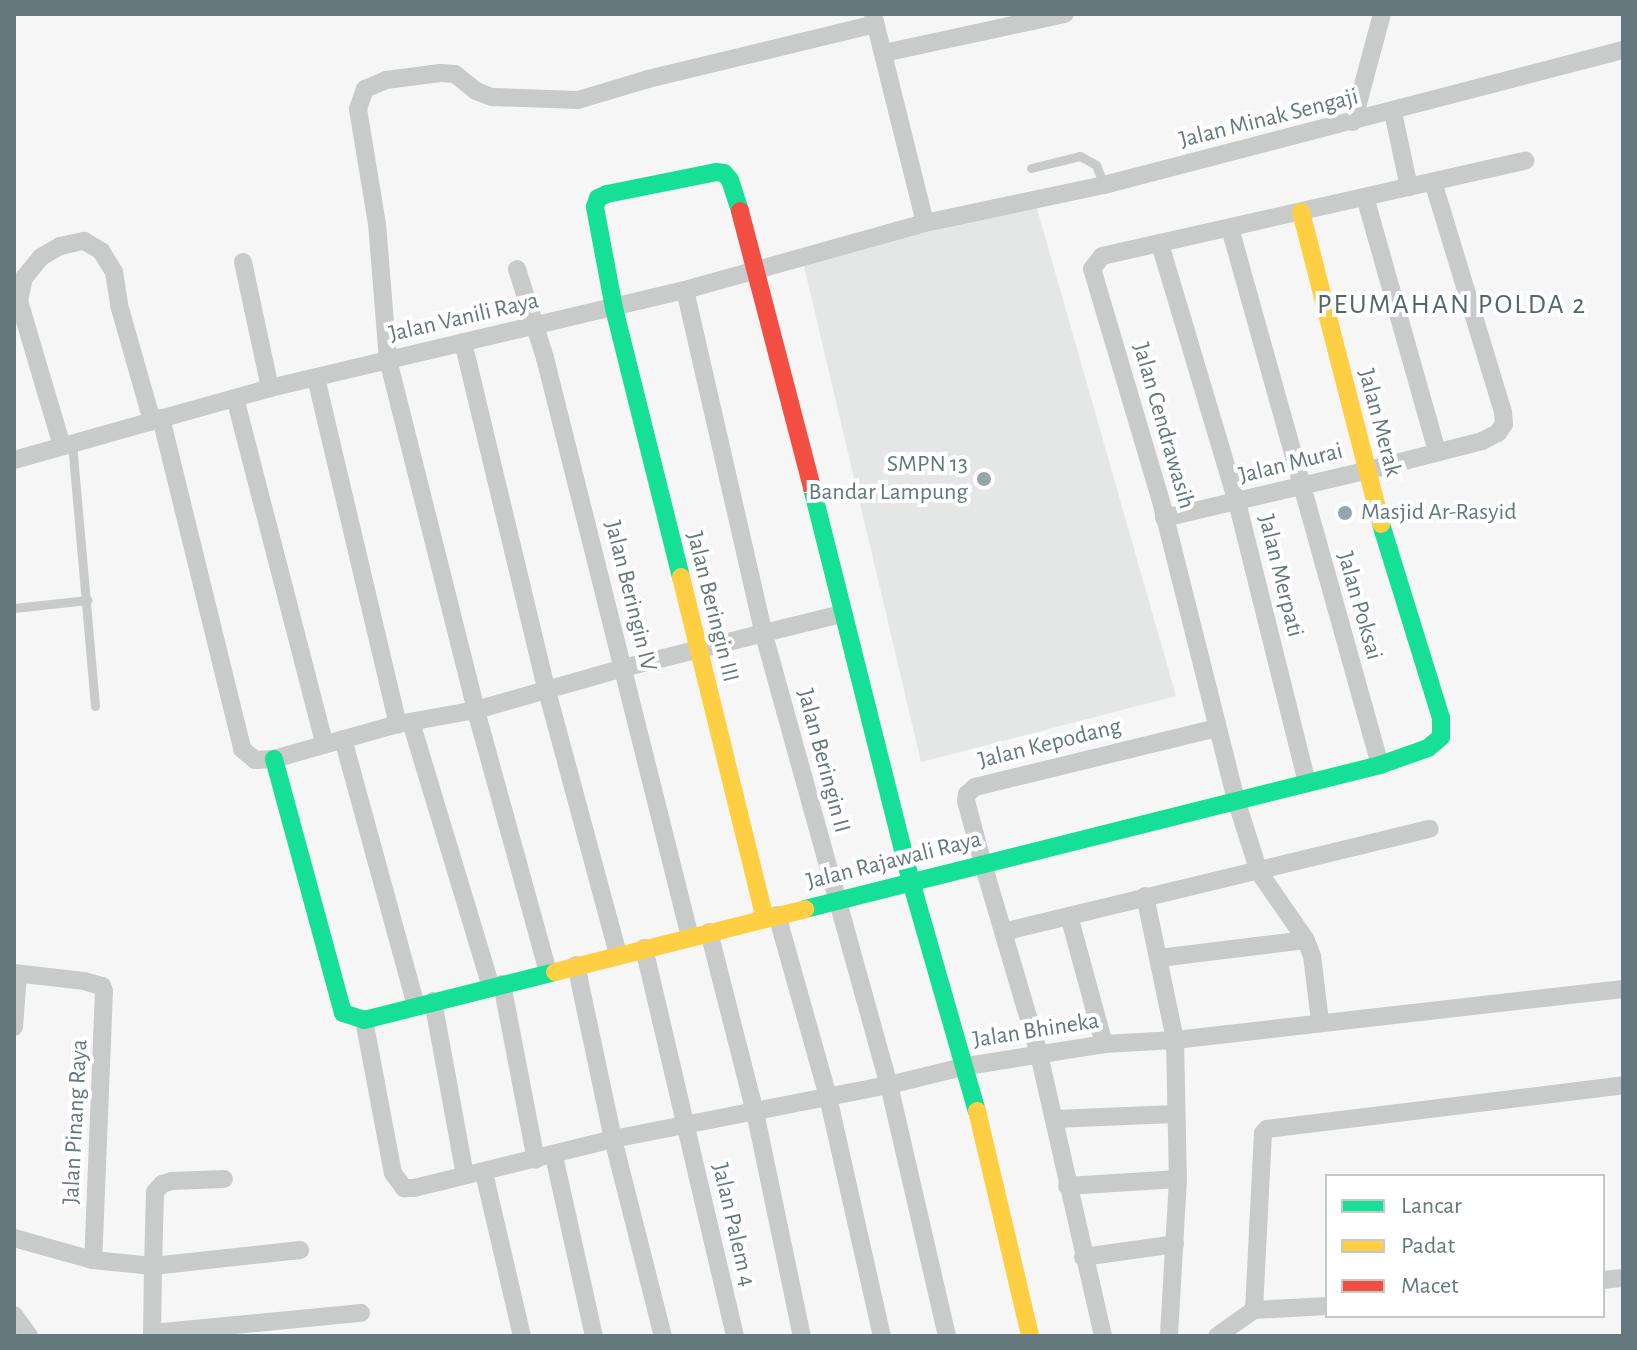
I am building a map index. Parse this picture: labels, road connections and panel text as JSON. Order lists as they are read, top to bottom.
{
  "streets": {
    "street": [
      "Jalan Minak Sengaji",
      "Jalan Vanili Raya",
      "Jalan Merak",
      "Jalan Cendrawasih",
      "Jalan Murai",
      "Jalan Merpati",
      "Jalan Beringin IV",
      "Jalan Poksai",
      "Jalan Beringin III",
      "Jalan Kepodang",
      "Jalan Beringin II",
      "Jalan Rajawali Raya",
      "Jalan Bhineka",
      "Jalan Pinang Raya",
      "Jalan Palem 4"
    ]
  },
  "crossings": [
    ["Jalan Minak Sengaji", "Jalan Vanili Raya"],
    ["Jalan Vanili Raya", "Jalan Beringin IV"],
    ["Jalan Vanili Raya", "Jalan Beringin III"],
    ["Jalan Vanili Raya", "Jalan Beringin II"],
    ["Jalan Merak", "Jalan Cendrawasih"],
    ["Jalan Merak", "Jalan Murai"],
    ["Jalan Merak", "Jalan Rajawali Raya"],
    ["Jalan Cendrawasih", "Jalan Murai"],
    ["Jalan Cendrawasih", "Jalan Merpati"],
    ["Jalan Cendrawasih", "Jalan Poksai"],
    ["Jalan Cendrawasih", "Jalan Kepodang"],
    ["Jalan Cendrawasih", "Jalan Rajawali Raya"],
    ["Jalan Cendrawasih", "Jalan Bhineka"],
    ["Jalan Murai", "Jalan Merpati"],
    ["Jalan Murai", "Jalan Poksai"],
    ["Jalan Merpati", "Jalan Rajawali Raya"],
    ["Jalan Beringin IV", "Jalan Rajawali Raya"],
    ["Jalan Poksai", "Jalan Rajawali Raya"],
    ["Jalan Beringin III", "Jalan Rajawali Raya"],
    ["Jalan Kepodang", "Jalan Rajawali Raya"],
    ["Jalan Kepodang", "Jalan Bhineka"],
    ["Jalan Beringin II", "Jalan Rajawali Raya"],
    ["Jalan Beringin II", "Jalan Bhineka"],
    ["Jalan Rajawali Raya", "Jalan Bhineka"],
    ["Jalan Rajawali Raya", "Jalan Palem 4"],
    ["Jalan Bhineka", "Jalan Palem 4"]
  ],
  "districts": ["PEUMAHAN POLDA 2"],
  "places": ["SMPN 13 Bandar Lampung", "Masjid Ar-Rasyid"],
  "legend": ["Lancar", "Padat", "Macet"]
}
